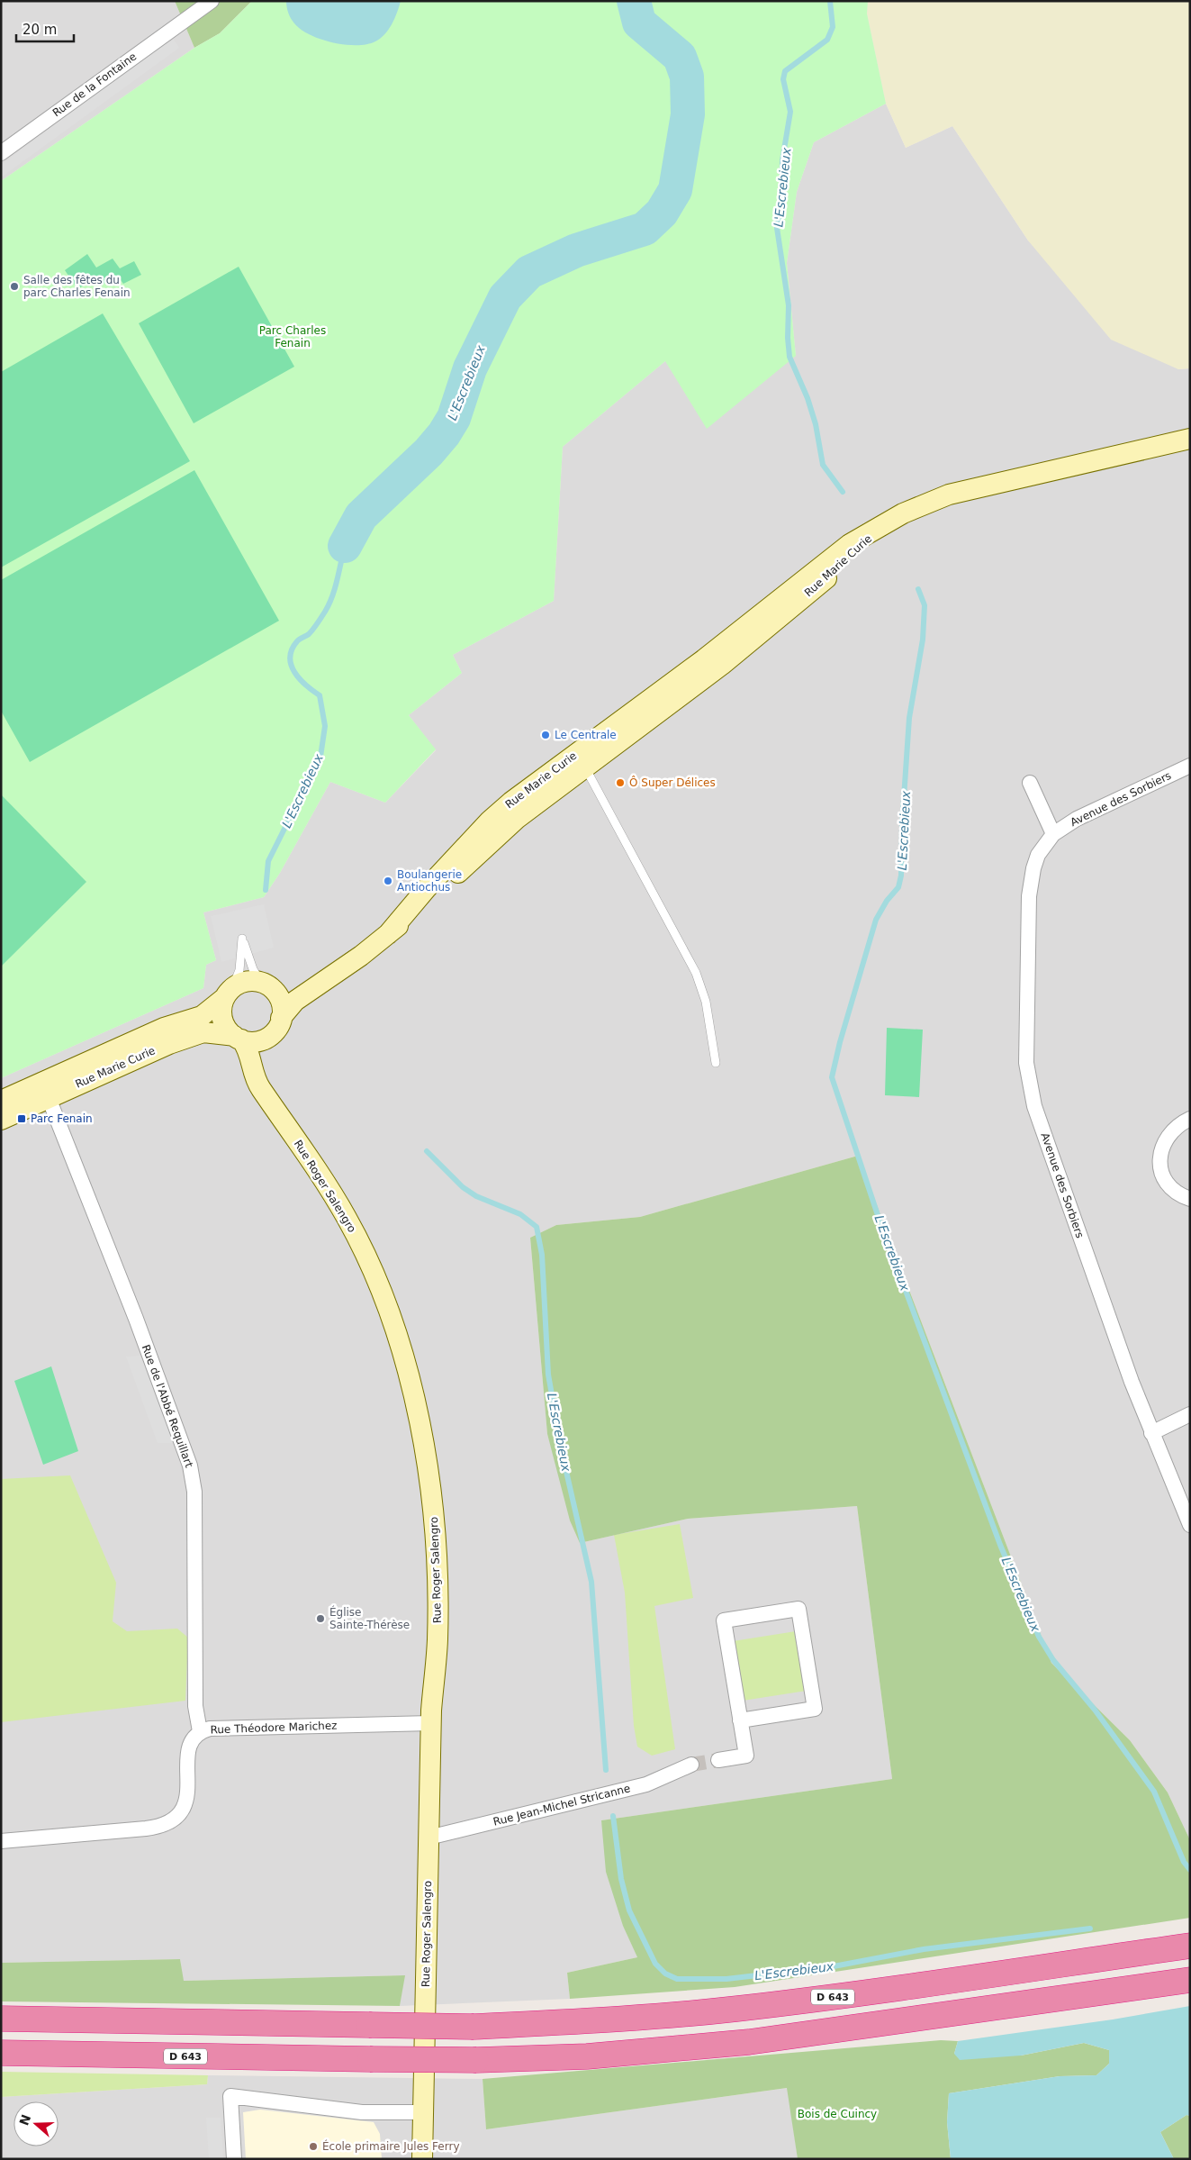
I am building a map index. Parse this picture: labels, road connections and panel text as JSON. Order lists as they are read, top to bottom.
{
  "streets": {
    "highway": ["D 643"],
    "street": [
      "Rue de la Fontaine",
      "Rue Marie Curie",
      "Avenue des Sorbiers",
      "Rue Roger Salengro",
      "Rue de l'Abbé Requillart",
      "Rue Théodore Marichez",
      "Rue Jean-Michel Stricanne"
    ]
  },
  "crossings": [
    ["Rue Marie Curie", "Rue Roger Salengro"],
    ["Rue Marie Curie", "Rue de l'Abbé Requillart"],
    ["Rue Roger Salengro", "Rue Théodore Marichez"],
    ["Rue Roger Salengro", "Rue Jean-Michel Stricanne"],
    ["Rue de l'Abbé Requillart", "Rue Théodore Marichez"]
  ],
  "water": ["L'Escrebieux"],
  "parks": ["Parc Charles Fenain", "Bois de Cuincy"],
  "places": {
    "other": [
      "Salle des fêtes du parc Charles Fenain",
      "Le Centrale",
      "Ô Super Délices",
      "Boulangerie Antiochus",
      "Église Sainte-Thérèse",
      "École primaire Jules Ferry"
    ],
    "transit": ["Parc Fenain"]
  },
  "scale_bar": "20 m",
  "north": "left"
}
